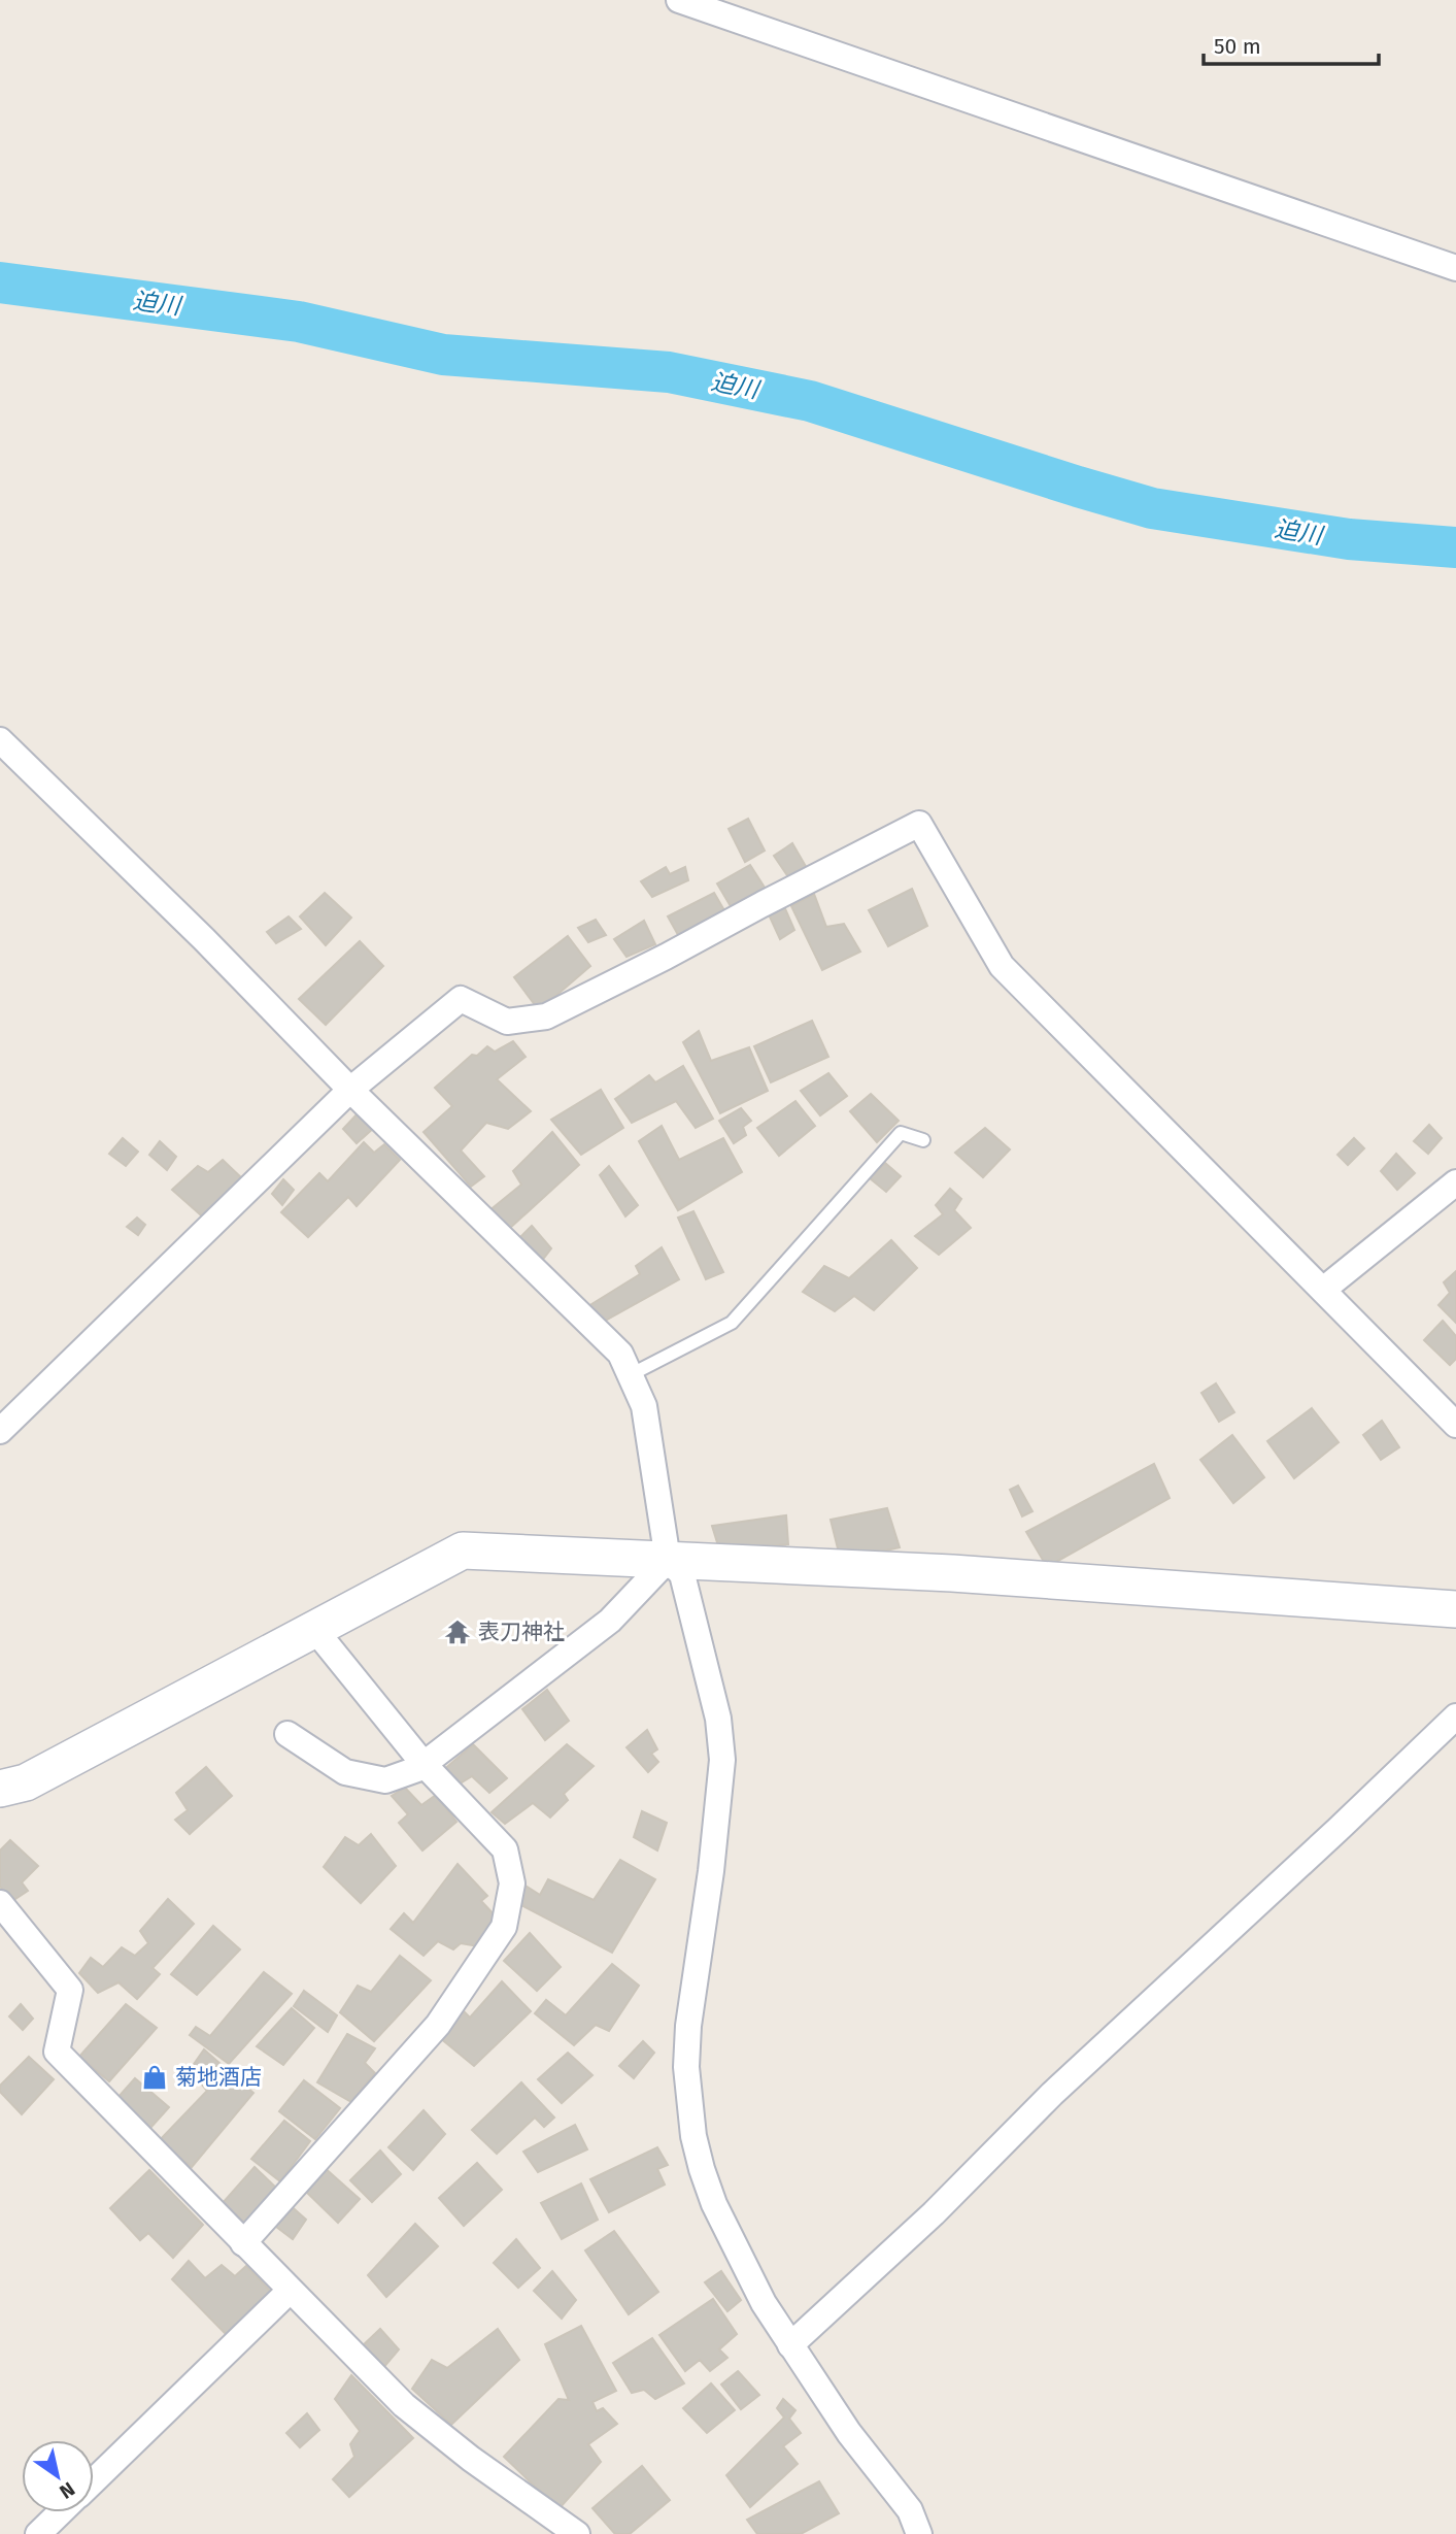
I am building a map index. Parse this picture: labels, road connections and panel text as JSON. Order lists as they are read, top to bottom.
{
  "water": ["迫川"],
  "places": {
    "temple": ["表刀神社"],
    "shop": ["菊地酒店"]
  },
  "scale_bar": "50 m",
  "north": "bottom right"
}
